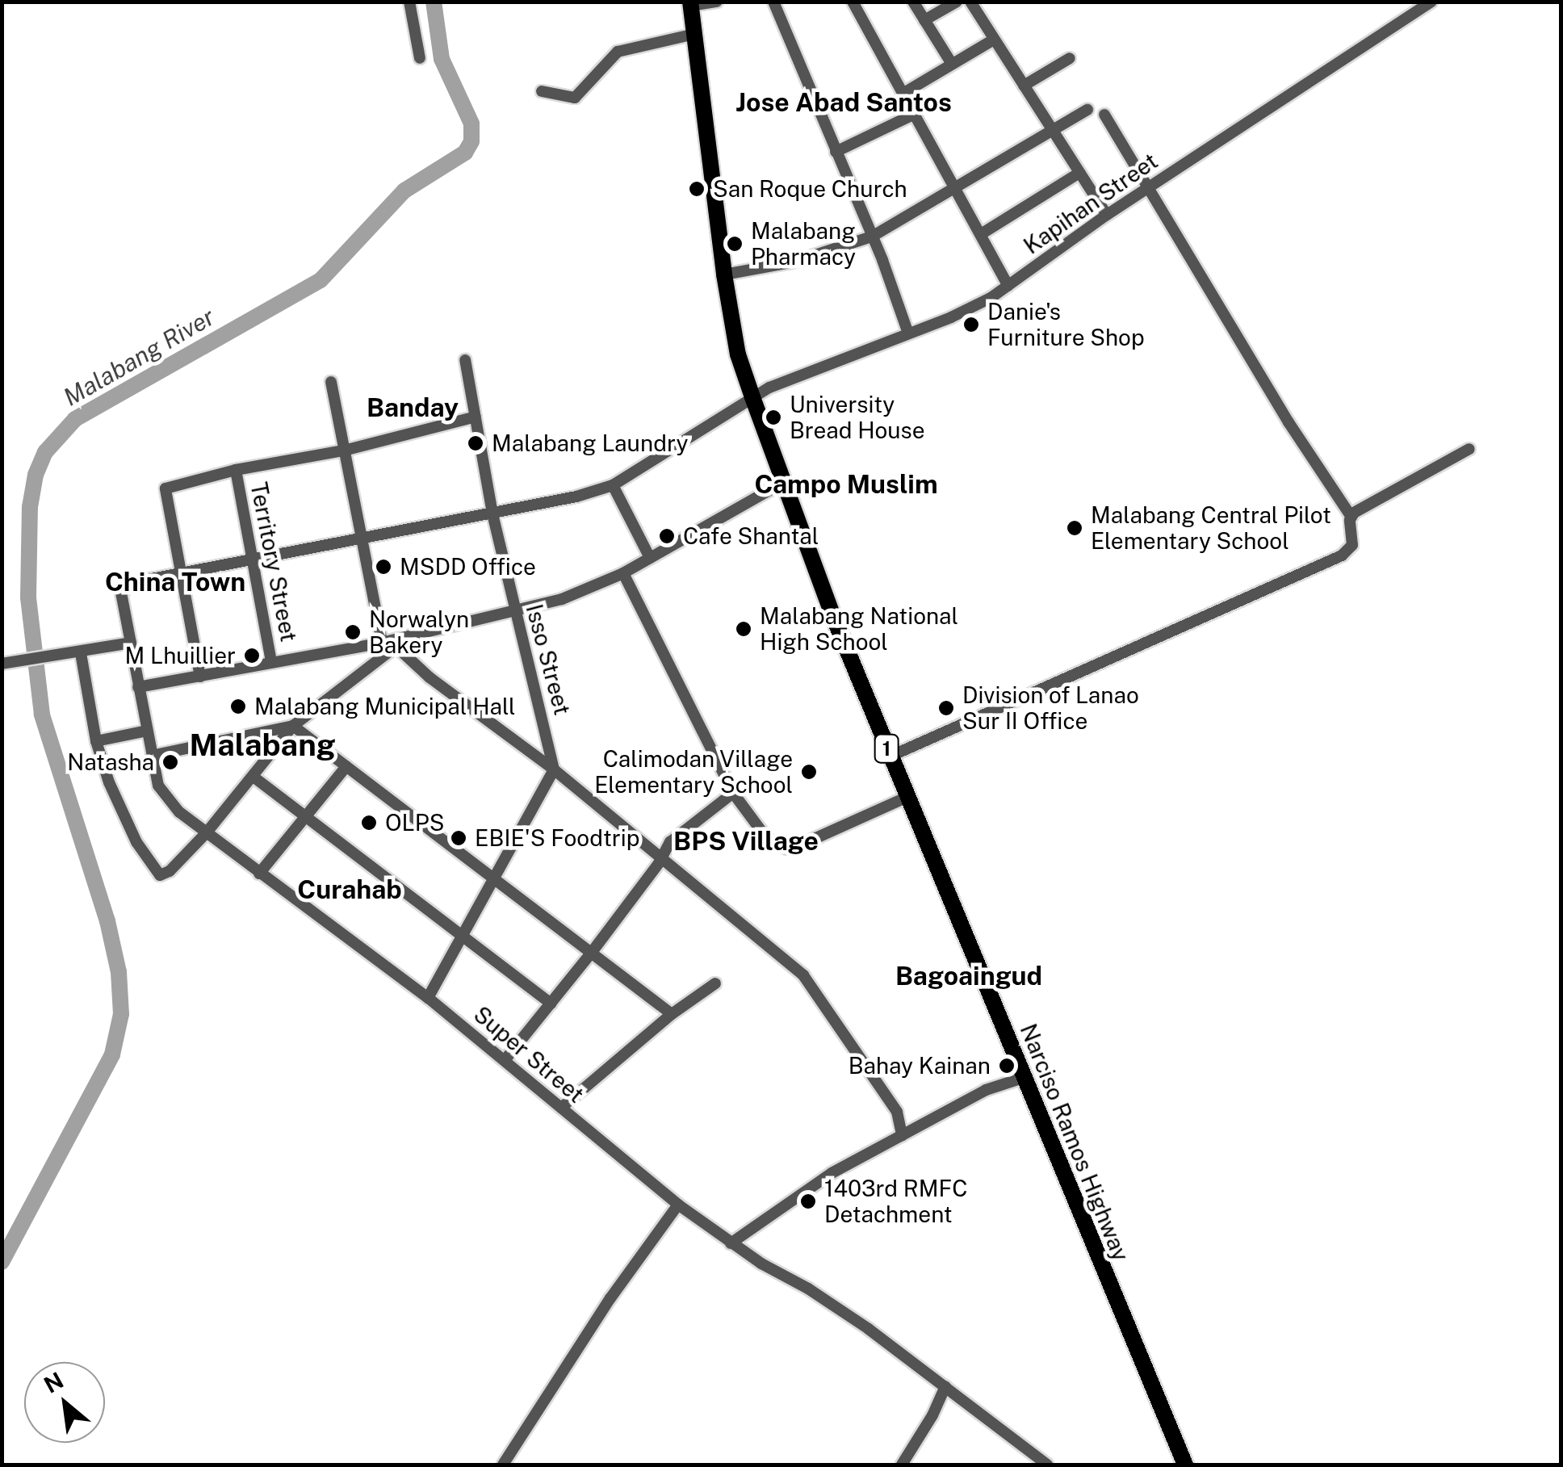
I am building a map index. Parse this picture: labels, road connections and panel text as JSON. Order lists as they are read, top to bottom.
{
  "streets": {
    "highway": ["1", "Narciso Ramos Highway"],
    "street": [
      "Kapihan Street",
      "Territory Street",
      "Isso Street",
      "Super Street"
    ]
  },
  "crossings": [
    ["Kapihan Street", "Territory Street"],
    ["Kapihan Street", "Isso Street"],
    ["Kapihan Street", "Super Street"],
    ["Kapihan Street", "Narciso Ramos Highway"]
  ],
  "districts": [
    "Jose Abad Santos",
    "Banday",
    "Campo Muslim",
    "China Town",
    "Malabang",
    "BPS Village",
    "Curahab",
    "Bagoaingud"
  ],
  "water": ["Malabang River"],
  "places": [
    "San Roque Church",
    "Malabang Pharmacy",
    "Danie's Furniture Shop",
    "University Bread House",
    "Malabang Laundry",
    "Malabang Central Pilot Elementary School",
    "Cafe Shantal",
    "MSDD Office",
    "Malabang National High School",
    "Norwalyn Bakery",
    "M Lhuillier",
    "Malabang Municipal Hall",
    "Division of Lanao Sur II Office",
    "Natasha",
    "Calimodan Village Elementary School",
    "OLPS",
    "EBIE'S Foodtrip",
    "Bahay Kainan",
    "1403rd RMFC Detachment"
  ],
  "north": "top left"
}
